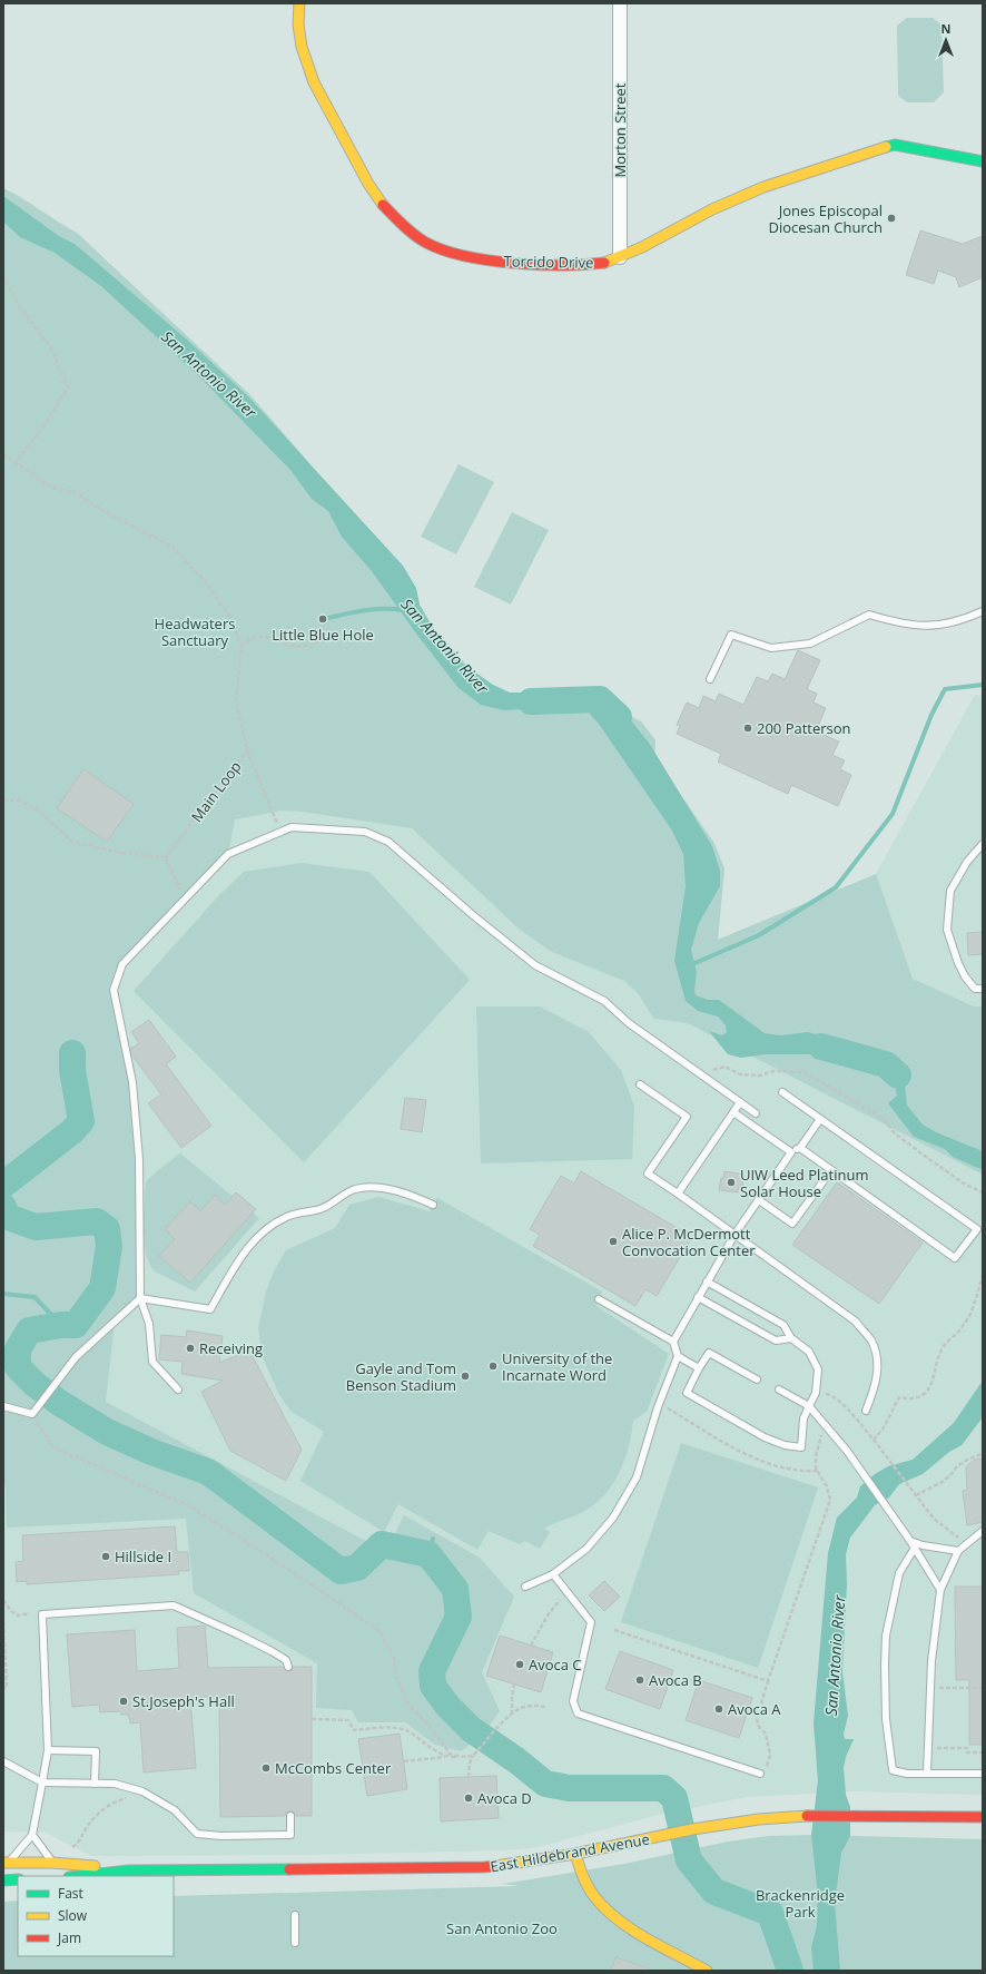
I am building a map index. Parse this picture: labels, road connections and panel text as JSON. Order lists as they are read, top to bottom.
{
  "streets": {
    "main road": ["Torcido Drive", "East Hildebrand Avenue"],
    "street": ["Morton Street"],
    "path": ["Main Loop"]
  },
  "crossings": [
    ["Morton Street", "Torcido Drive"]
  ],
  "water": ["San Antonio River"],
  "parks": ["Headwaters Sanctuary", "Brackenridge Park", "San Antonio Zoo"],
  "places": [
    "Jones Episcopal Diocesan Church",
    "Little Blue Hole",
    "200 Patterson",
    "UIW Leed Platinum Solar House",
    "Alice P. McDermott Convocation Center",
    "Receiving",
    "University of the Incarnate Word",
    "Gayle and Tom Benson Stadium",
    "Hillside I",
    "Avoca C",
    "Avoca B",
    "St.Joseph's Hall",
    "Avoca A",
    "McCombs Center",
    "Avoca D"
  ],
  "legend": ["Fast", "Slow", "Jam"],
  "north": "top"
}
